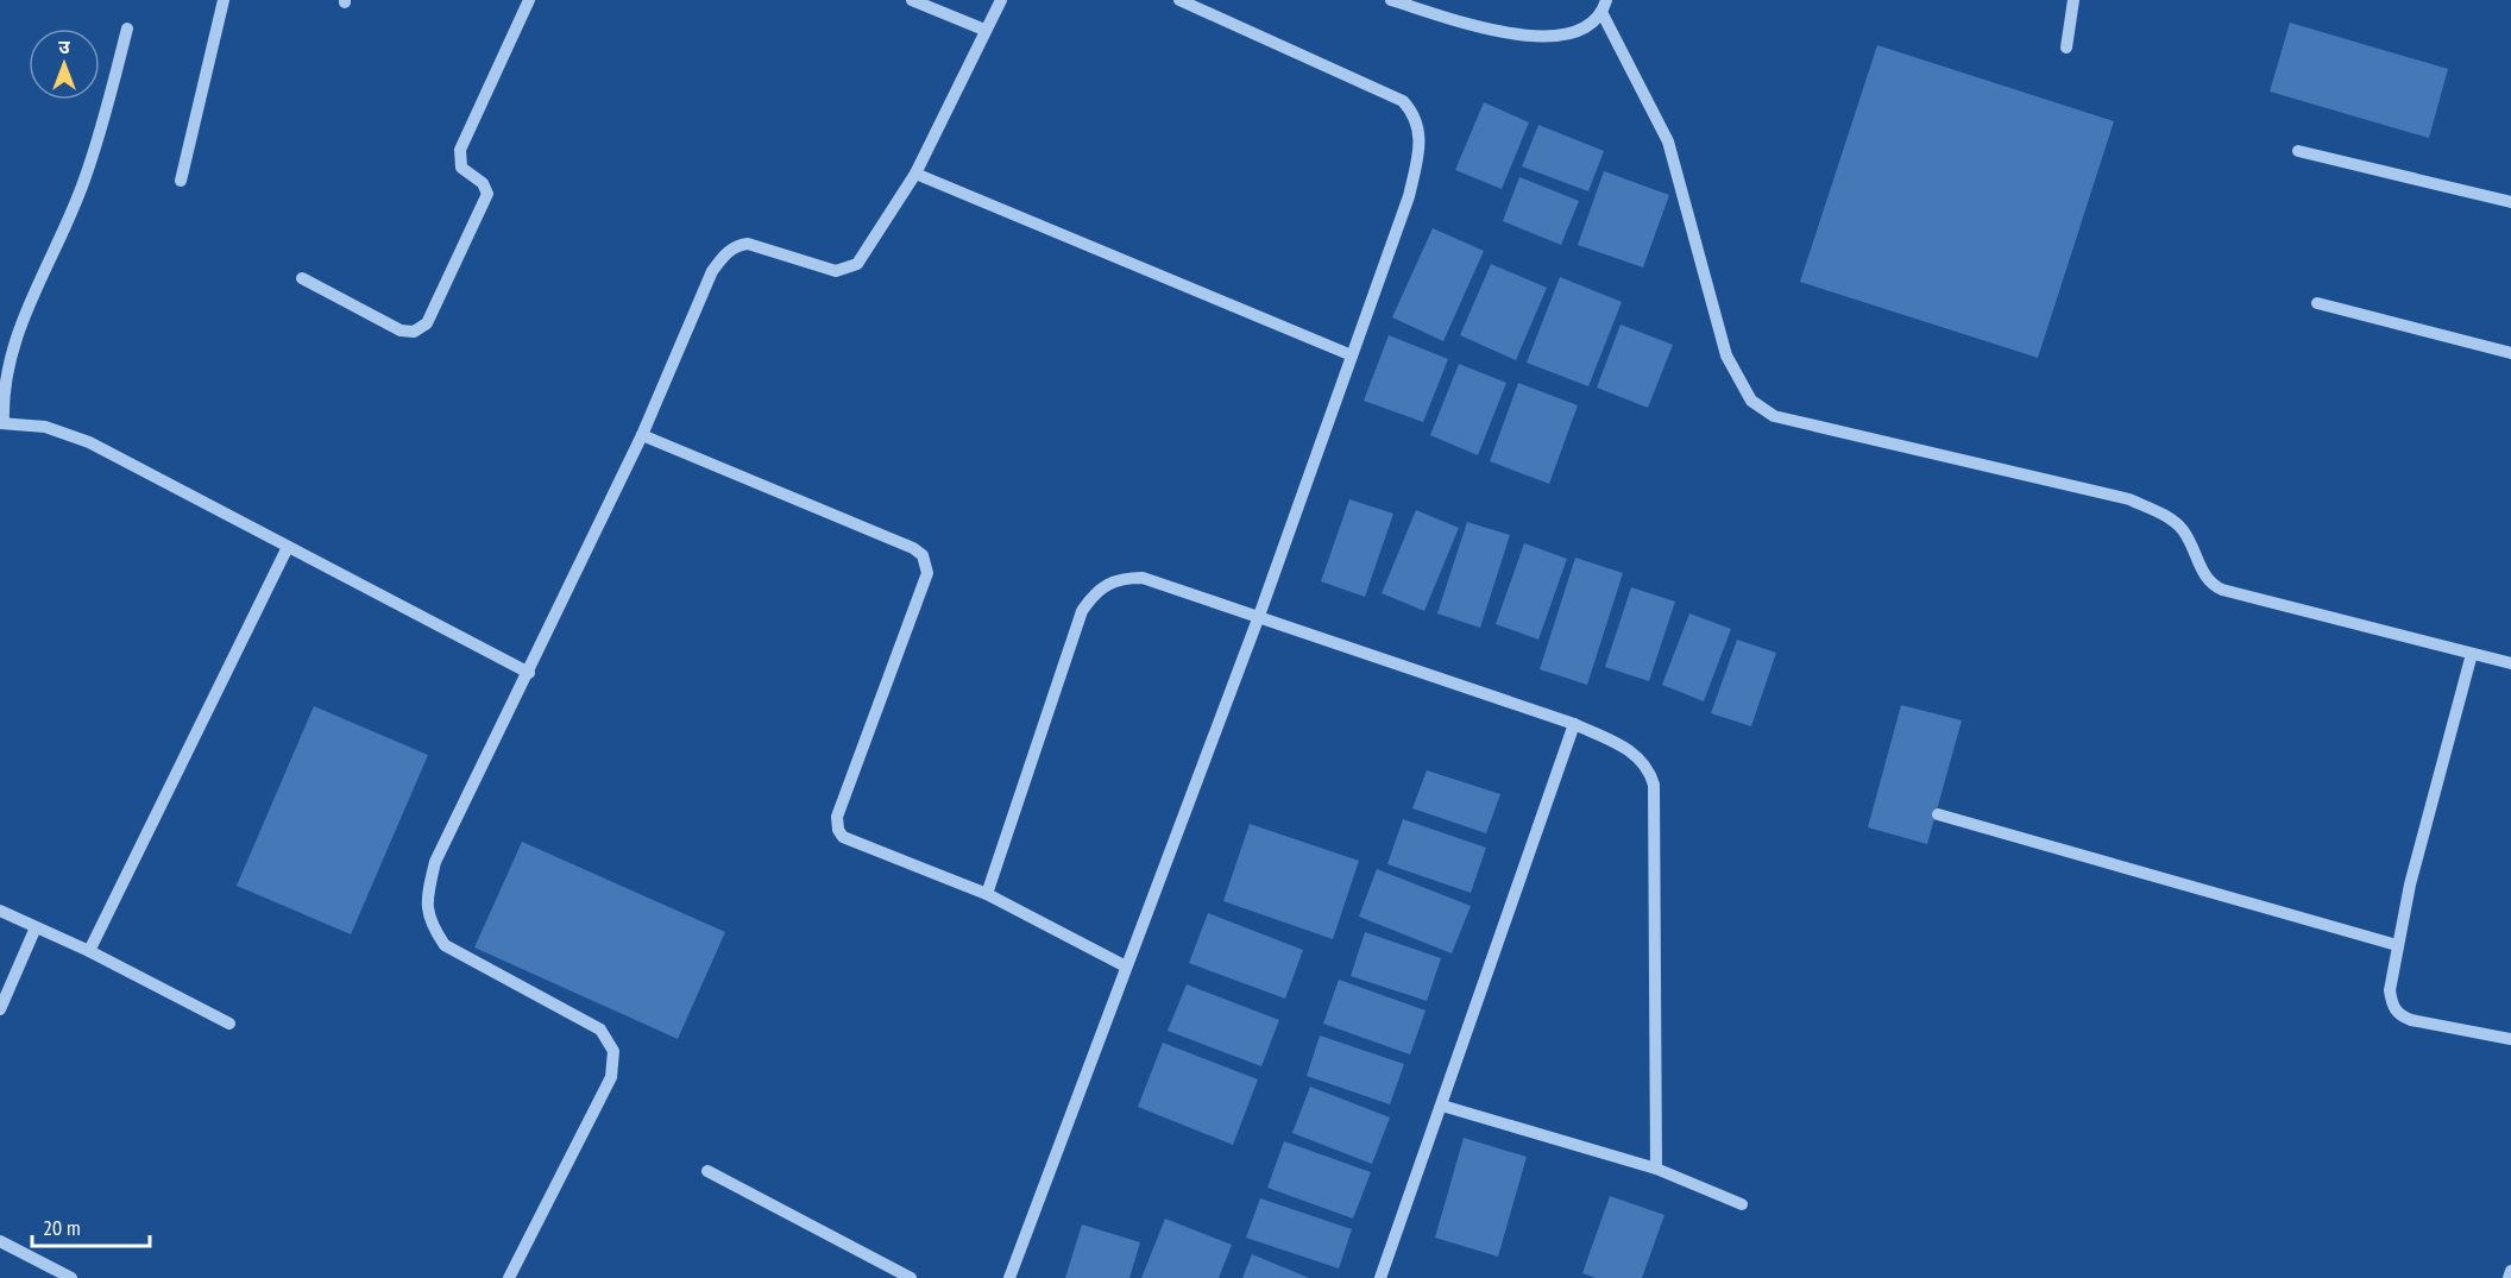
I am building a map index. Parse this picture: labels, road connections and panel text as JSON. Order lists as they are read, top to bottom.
{
  "scale_bar": "20 m",
  "north": "top"
}
